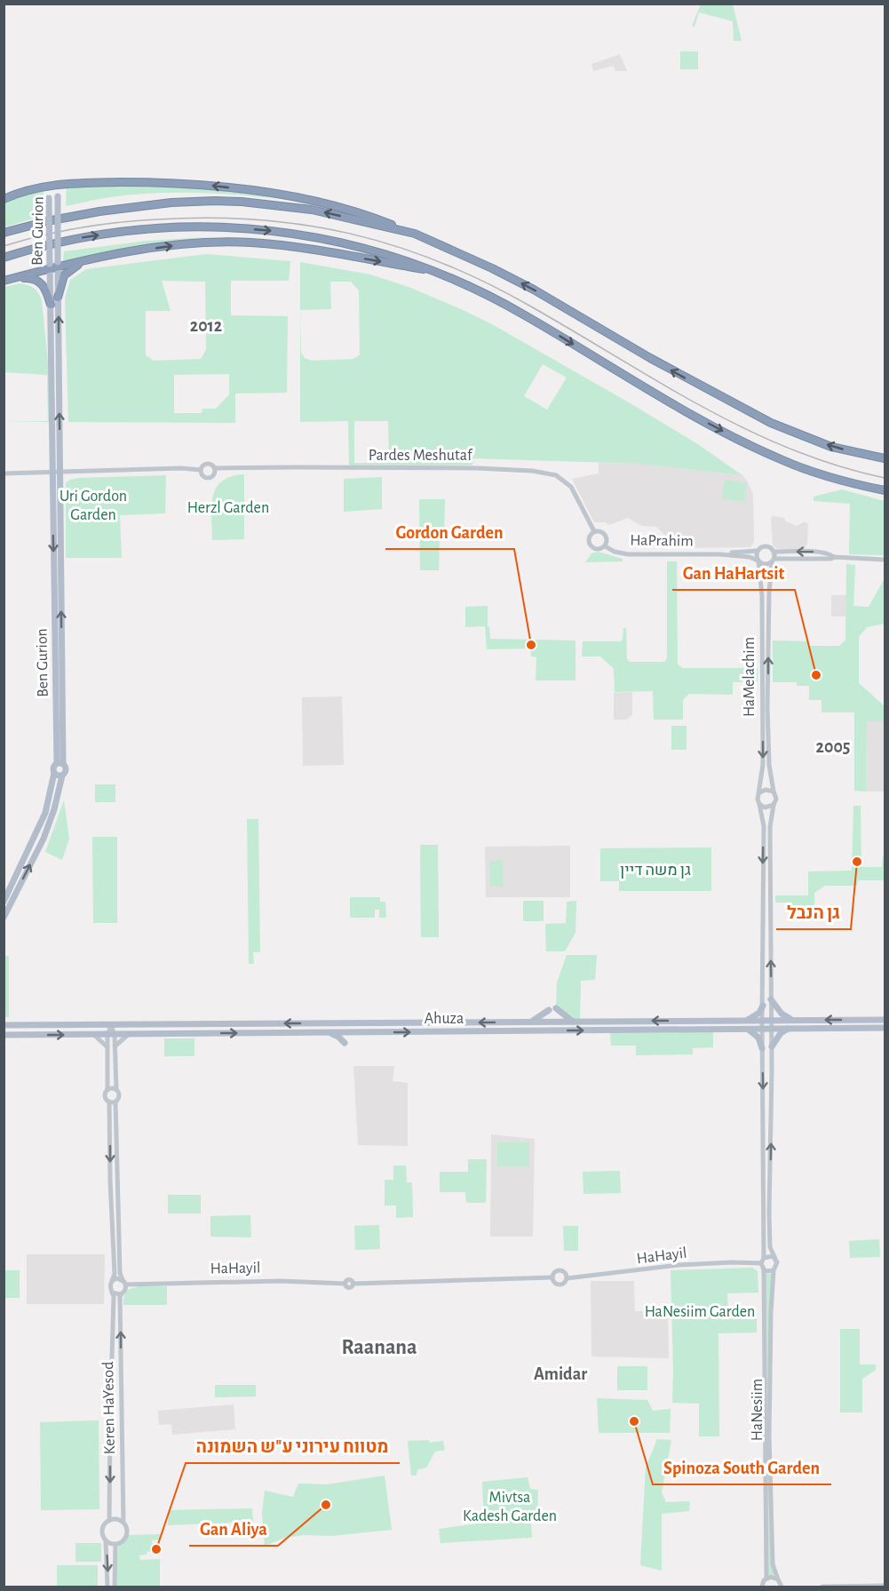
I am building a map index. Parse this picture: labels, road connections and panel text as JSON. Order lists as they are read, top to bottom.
{
  "streets": {
    "main road": ["Ben Gurion", "Ahuza"],
    "street": [
      "Pardes Meshutaf",
      "HaPrahim",
      "HaMelachim",
      "HaHayil",
      "Keren HaYesod",
      "HaNesiim"
    ]
  },
  "crossings": [
    ["Pardes Meshutaf", "HaPrahim"],
    ["HaPrahim", "HaMelachim"],
    ["HaHayil", "Keren HaYesod"],
    ["HaHayil", "HaNesiim"]
  ],
  "districts": [
    "2012",
    "2005",
    "Raanana",
    "Amidar"
  ],
  "parks": [
    "Uri Gordon Garden",
    "Herzl Garden",
    "גן משה דיין",
    "HaNesiim Garden",
    "Mivtsa Kadesh Garden"
  ],
  "places": [
    "Gordon Garden",
    "Gan HaHartsit",
    "גן הנבל",
    "Spinoza South Garden",
    "Gan Aliya",
    "מטווח עירוני ע\"ש השמונה"
  ]
}
